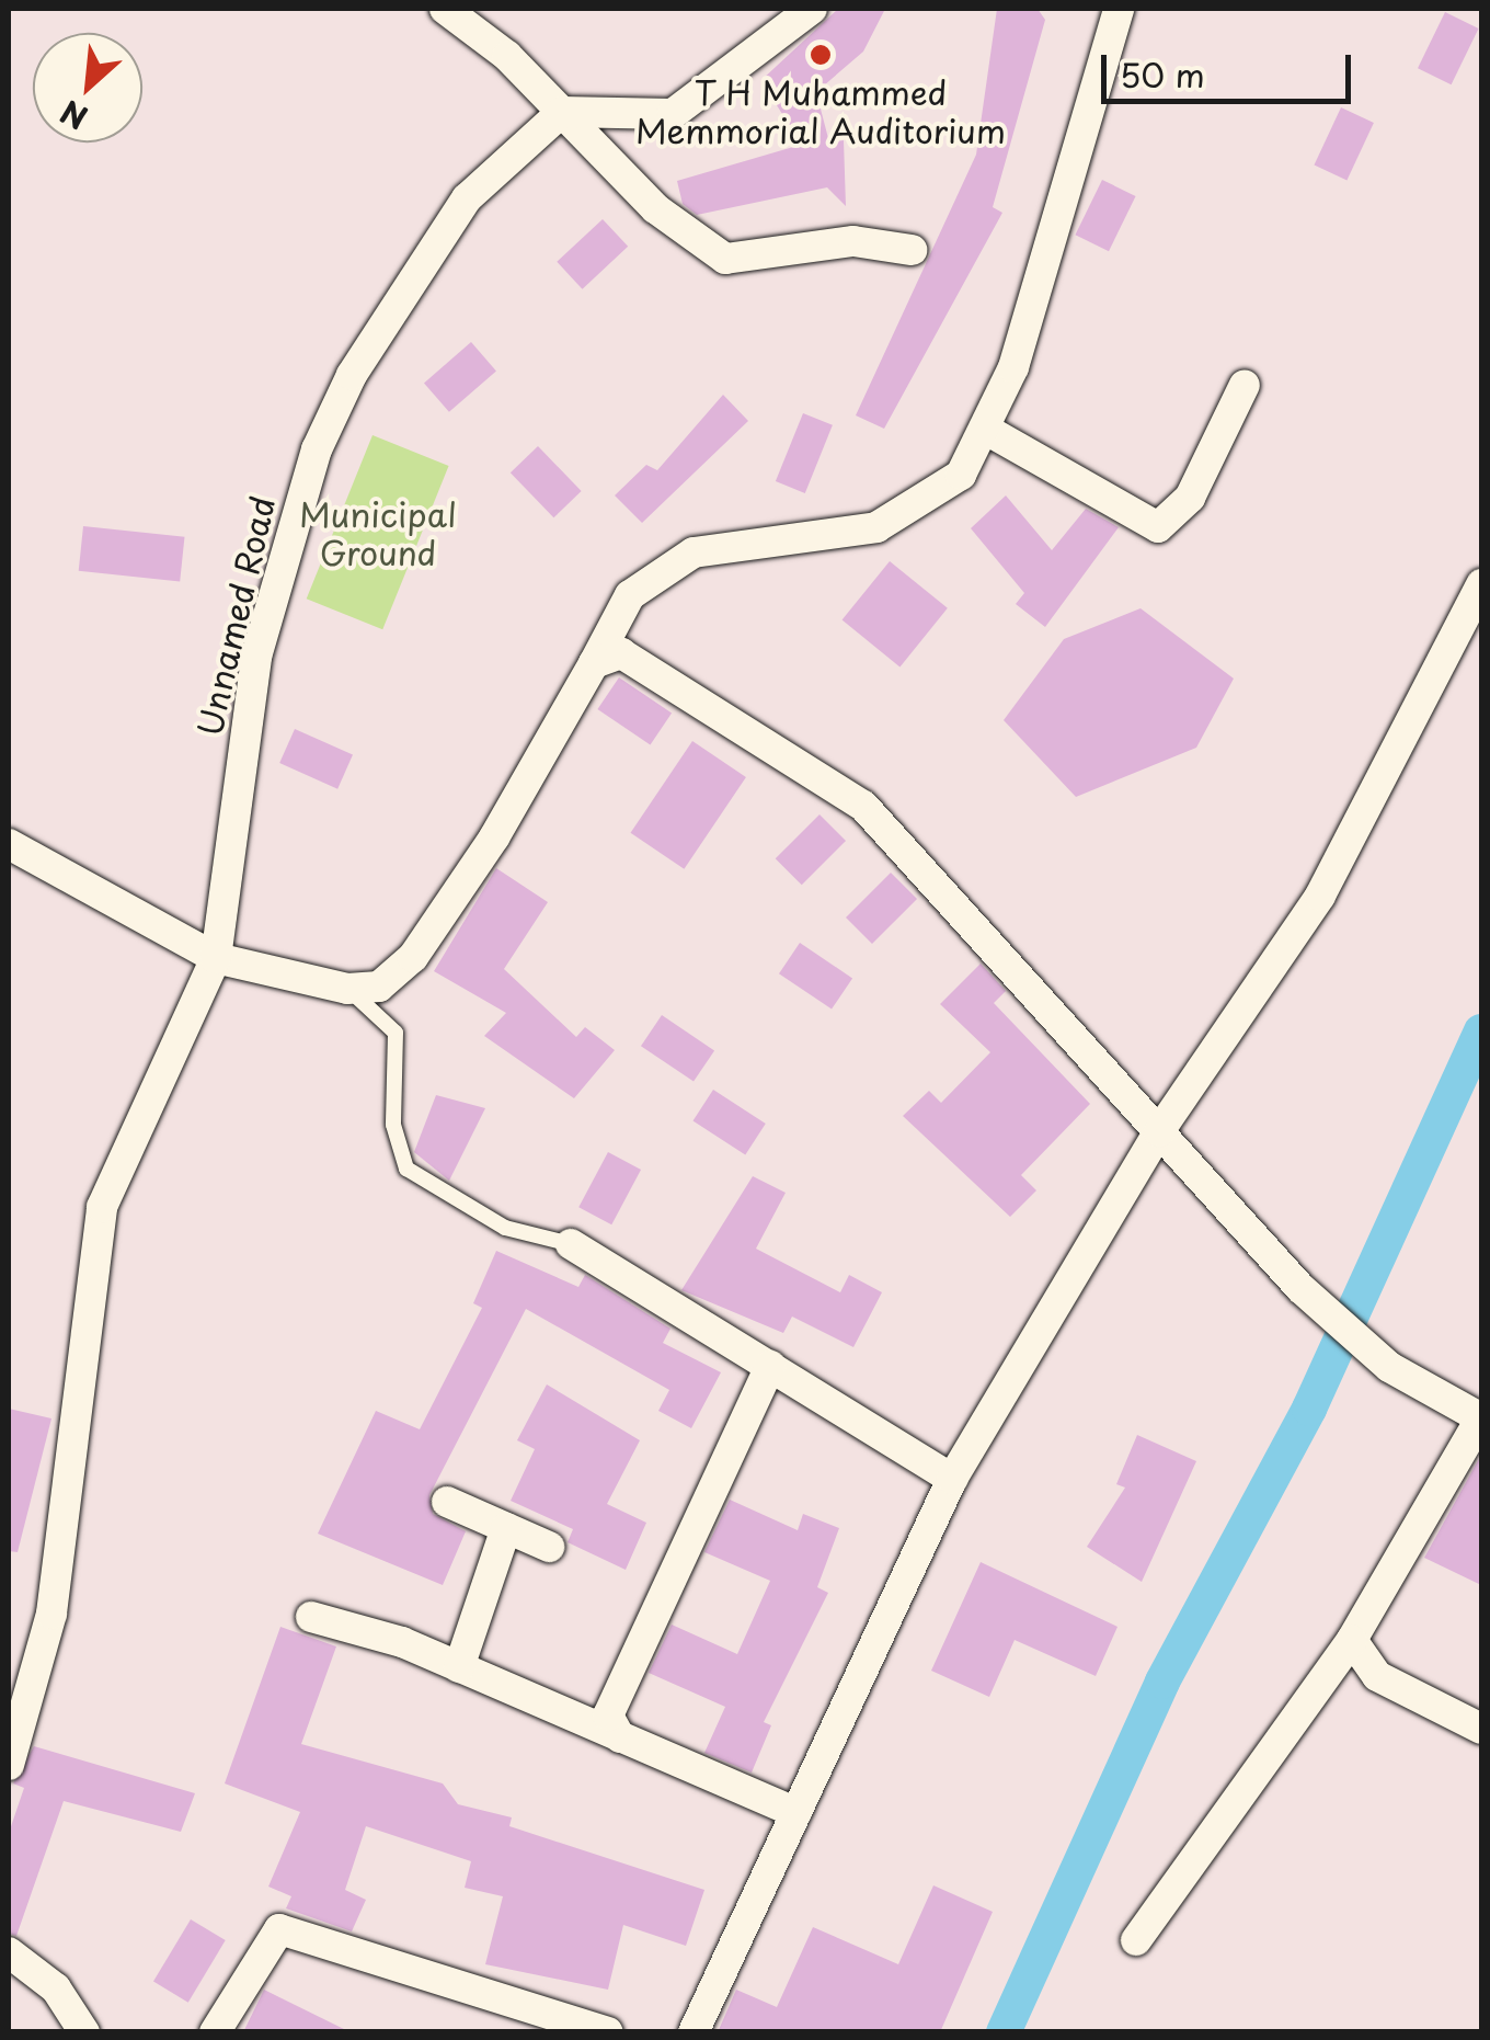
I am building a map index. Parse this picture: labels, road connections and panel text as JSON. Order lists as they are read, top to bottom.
{
  "streets": {
    "street": ["Unnamed Road"]
  },
  "parks": ["Municipal Ground"],
  "places": ["T H Muhammed Memmorial Auditorium"],
  "scale_bar": "50 m",
  "north": "bottom left"
}
